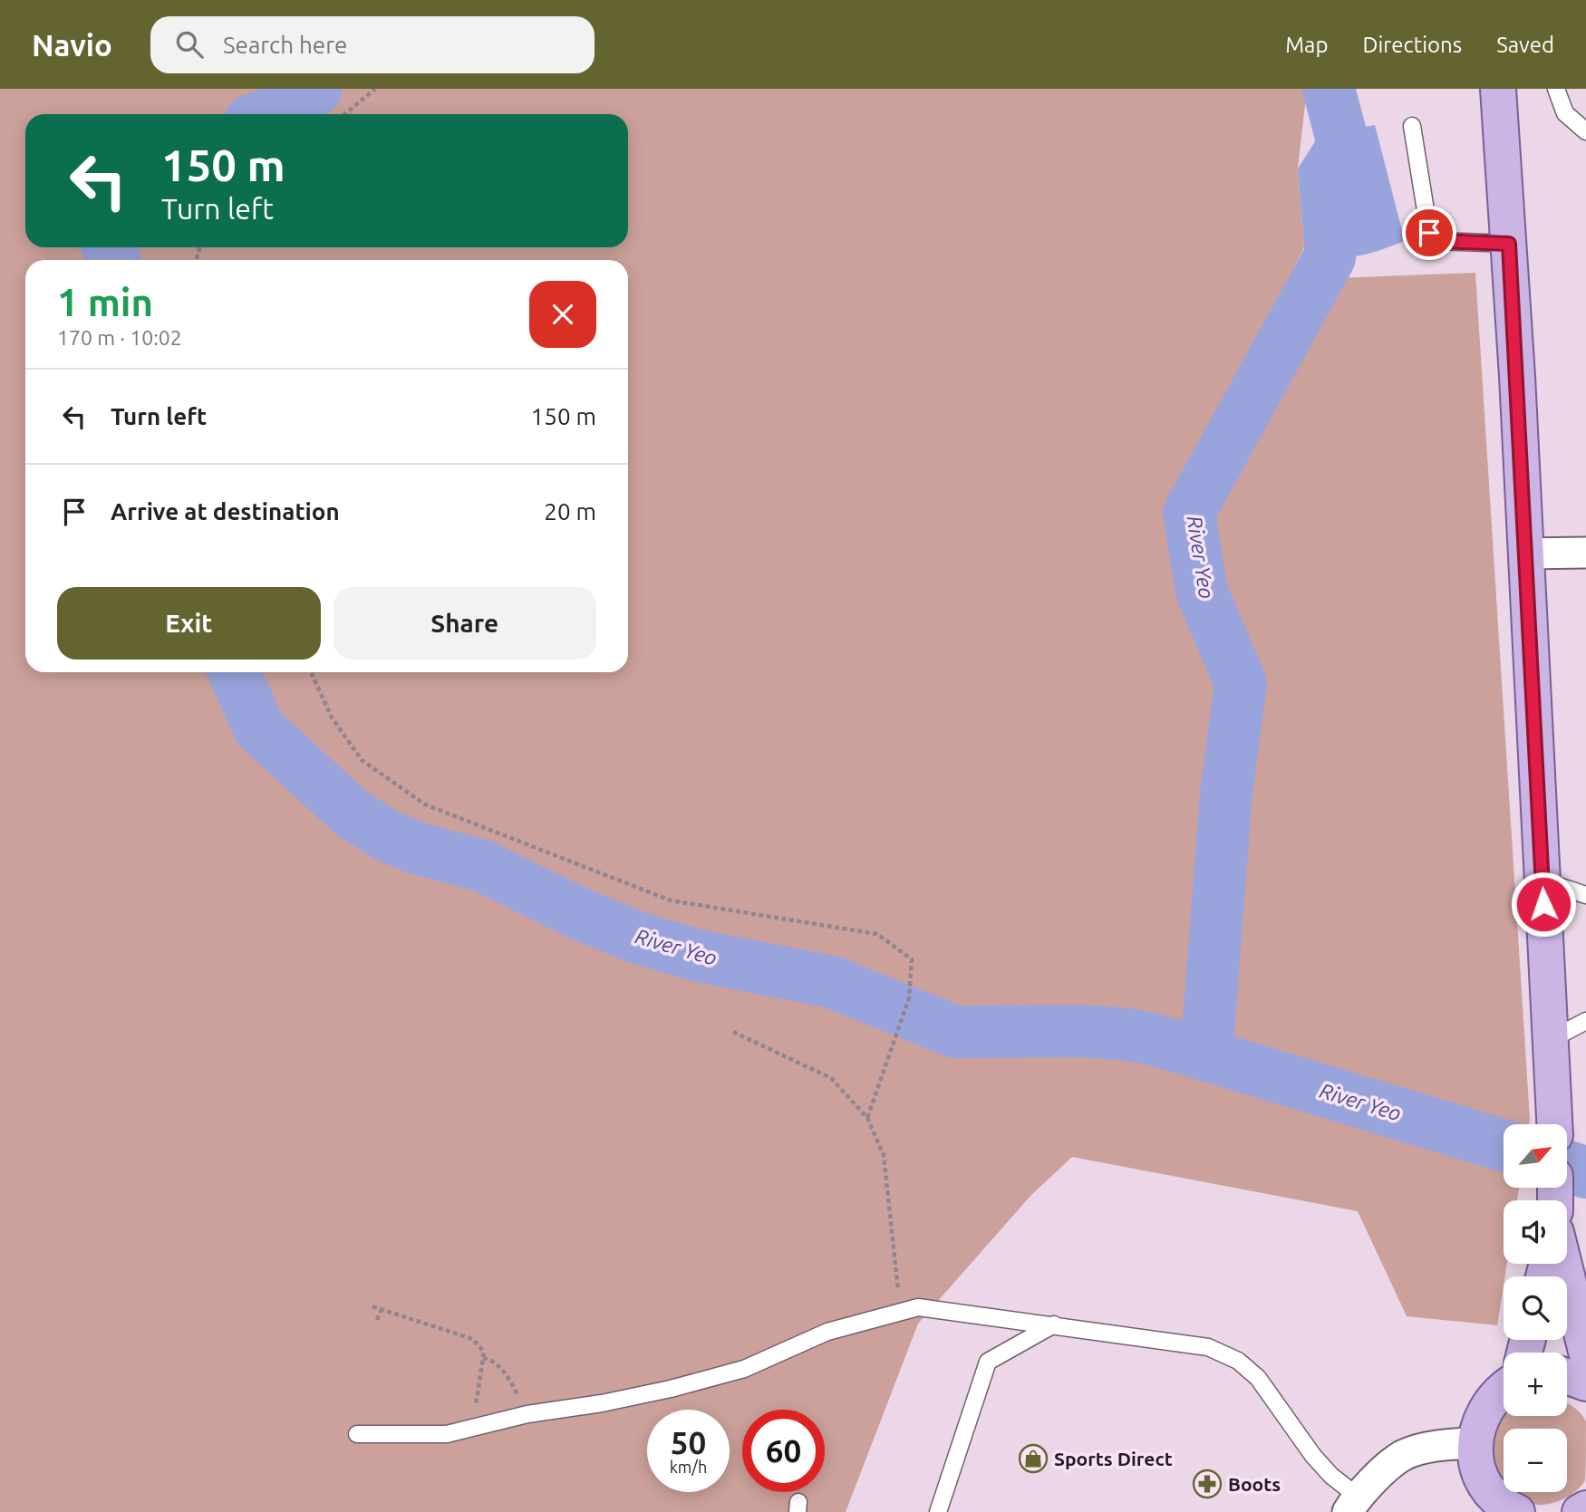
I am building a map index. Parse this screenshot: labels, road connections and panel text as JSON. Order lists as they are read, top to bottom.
{
  "water": ["River Yeo"],
  "places": {
    "shop": ["Sports Direct"],
    "pharmacy": ["Boots"]
  },
  "north": "top right",
  "page": {
    "header": "Navio",
    "search": "Search here",
    "nav": ["Map", "Directions", "Saved"],
    "turn": ["150 m", "Turn left"],
    "heading": ["1 min", "170 m · 10:02"],
    "list": [
      {
        "name": "Turn left",
        "value": "150 m"
      },
      {
        "name": "Arrive at destination",
        "value": "20 m"
      }
    ],
    "buttons": ["Exit", "Share"],
    "map_buttons": ["+", "−"],
    "speed": "50 km/h",
    "limit": "60"
  }
}
